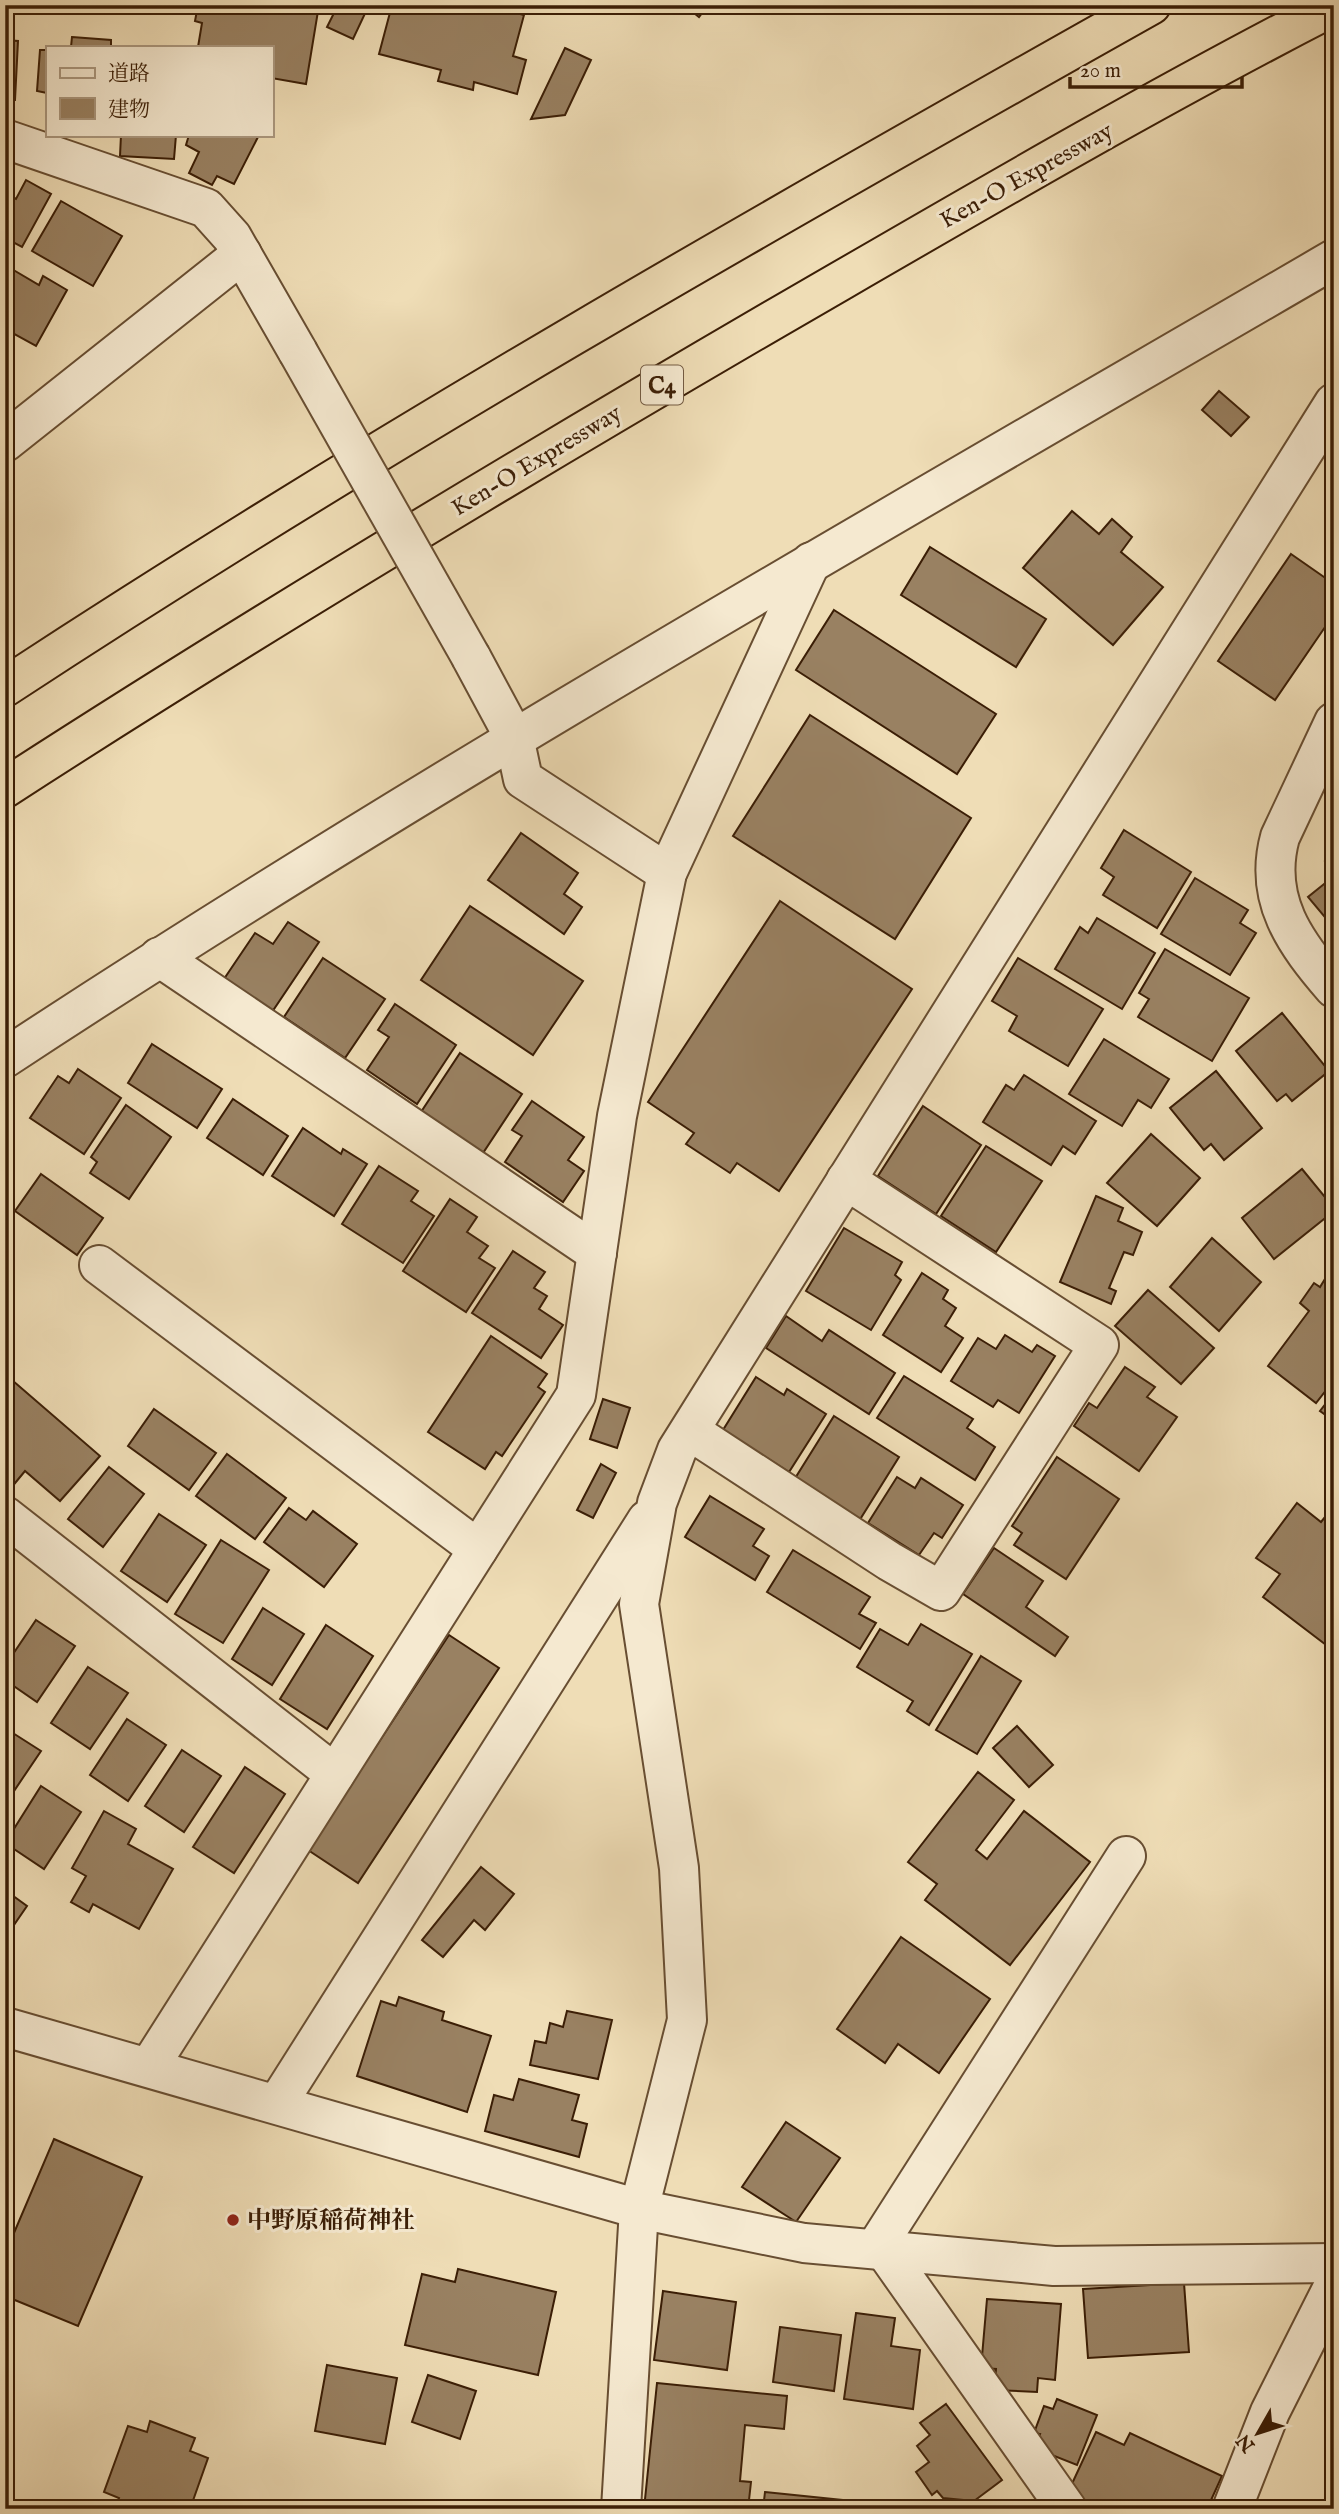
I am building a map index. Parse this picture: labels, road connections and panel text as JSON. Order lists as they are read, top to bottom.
{
  "streets": {
    "highway": ["Ken-O Expressway", "C4"]
  },
  "places": ["中野原稲荷神社"],
  "legend": ["道路", "建物"],
  "scale_bar": "20 m",
  "north": "bottom left"
}
